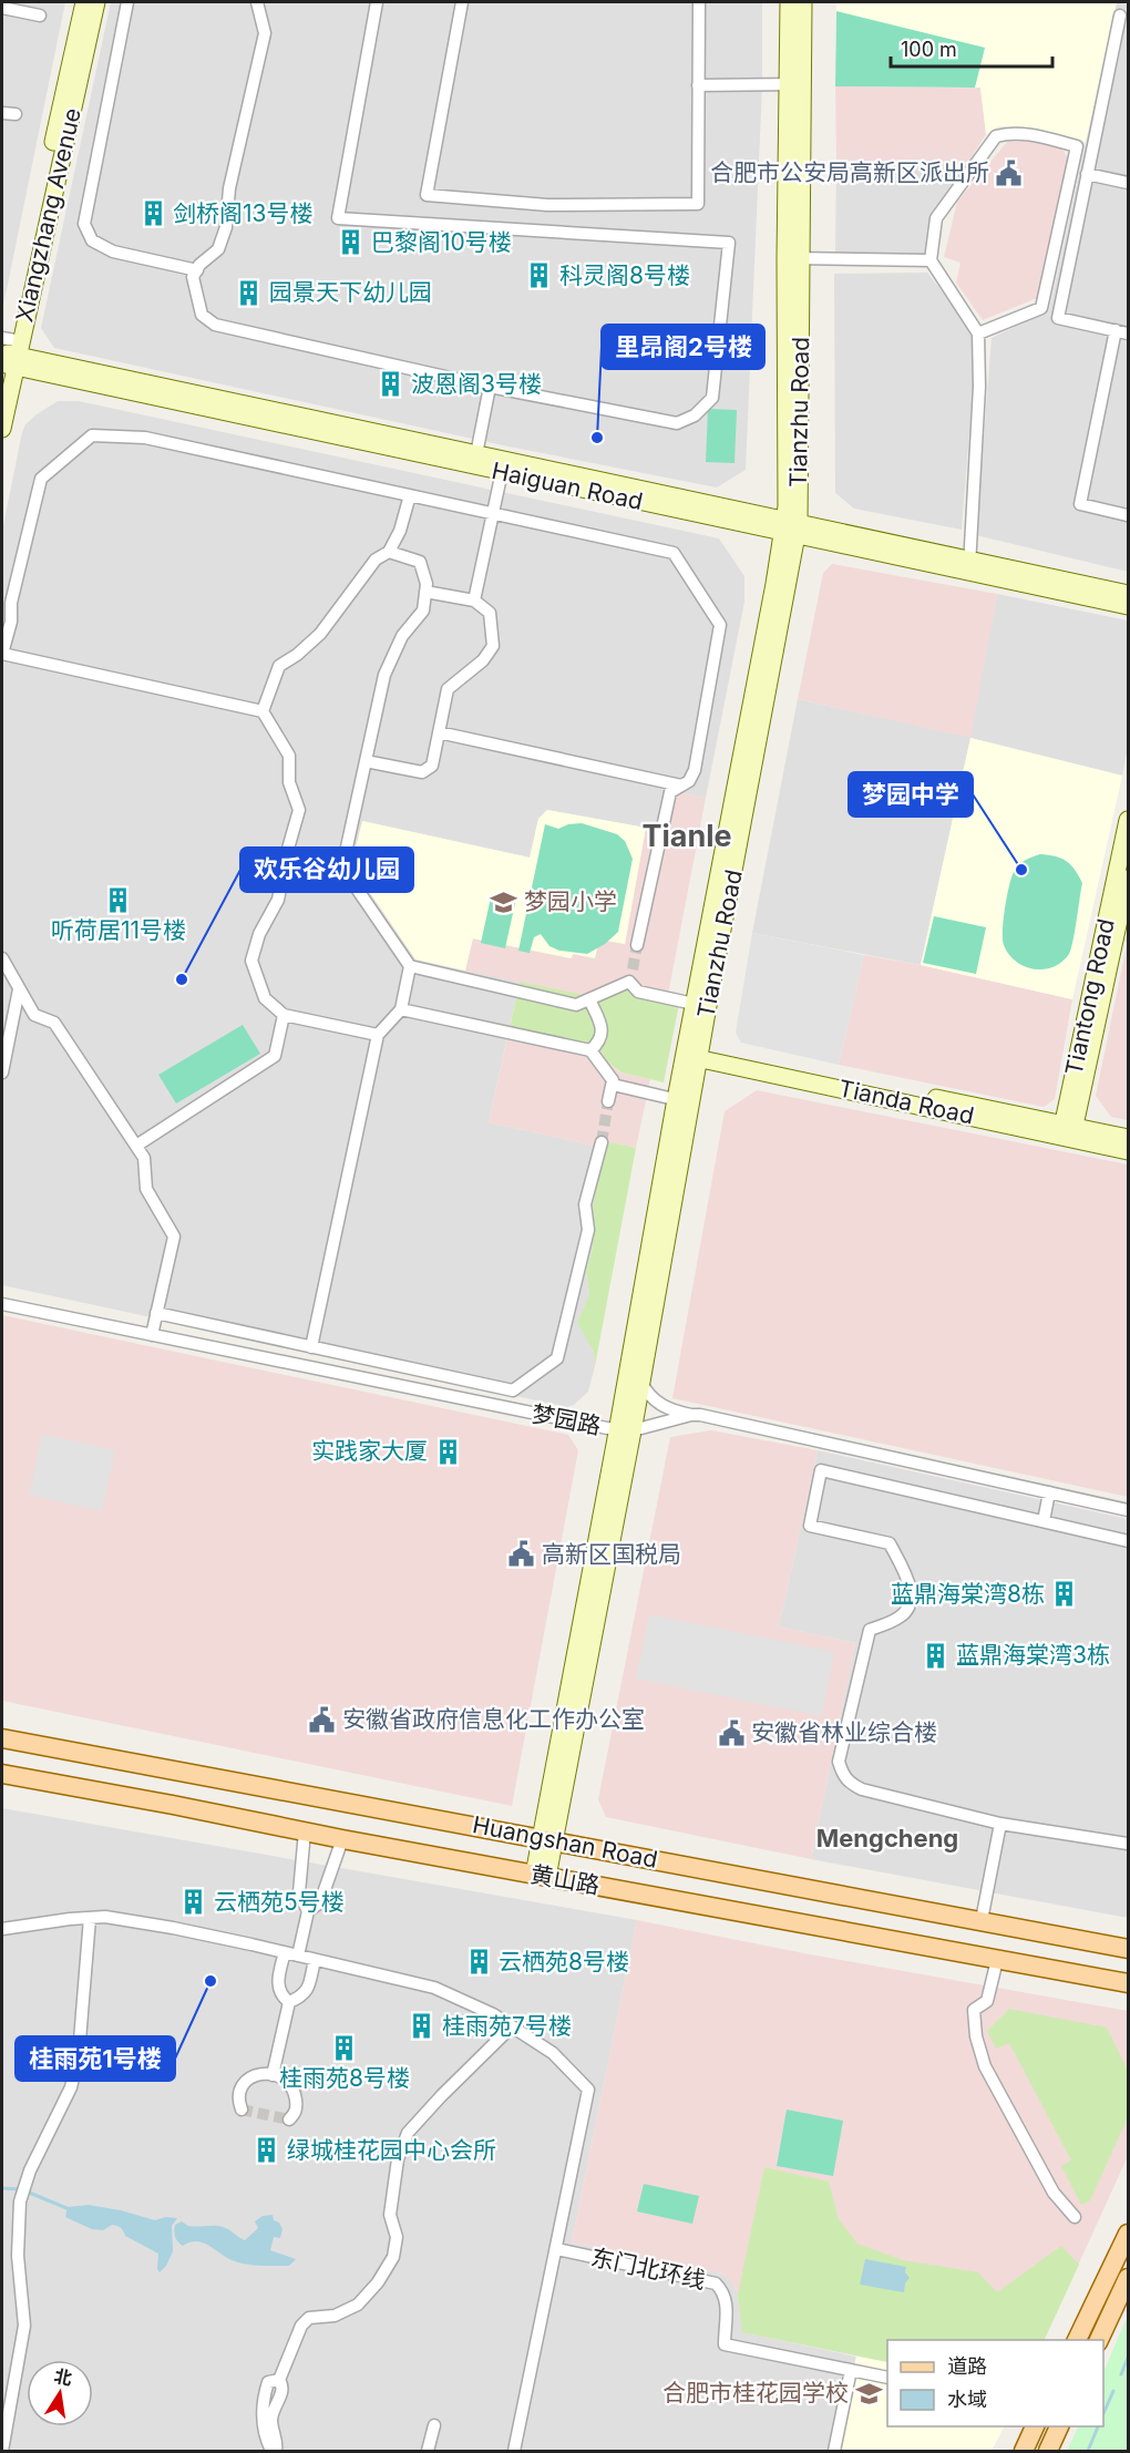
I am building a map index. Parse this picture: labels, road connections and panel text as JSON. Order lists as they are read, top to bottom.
{
  "streets": {
    "main road": ["Huangshan Road", "黄山路"],
    "street": [
      "Xiangzhang Avenue",
      "Tianzhu Road",
      "Haiguan Road",
      "Tiantong Road",
      "Tianda Road",
      "梦园路",
      "东门北环线"
    ]
  },
  "crossings": [
    ["Xiangzhang Avenue", "Haiguan Road"],
    ["Tianzhu Road", "Haiguan Road"],
    ["Tianzhu Road", "Tianda Road"],
    ["Tianzhu Road", "梦园路"],
    ["Tianzhu Road", "Huangshan Road"],
    ["Tianzhu Road", "黄山路"],
    ["Tiantong Road", "Tianda Road"]
  ],
  "districts": ["Tianle", "Mengcheng"],
  "places": {
    "public building": [
      "合肥市公安局高新区派出所",
      "高新区国税局",
      "安徽省政府信息化工作办公室",
      "安徽省林业综合楼"
    ],
    "building": [
      "剑桥阁13号楼",
      "巴黎阁10号楼",
      "科灵阁8号楼",
      "园景天下幼儿园",
      "波恩阁3号楼",
      "听荷居11号楼",
      "实践家大厦",
      "蓝鼎海棠湾8栋",
      "蓝鼎海棠湾3栋",
      "云栖苑5号楼",
      "云栖苑8号楼",
      "桂雨苑7号楼",
      "桂雨苑8号楼",
      "绿城桂花园中心会所"
    ],
    "other": [
      "里昂阁2号楼",
      "梦园中学",
      "欢乐谷幼儿园",
      "桂雨苑1号楼"
    ],
    "school or university": ["梦园小学", "合肥市桂花园学校"]
  },
  "legend": ["道路", "水域"],
  "scale_bar": "100 m",
  "north": "top"
}
